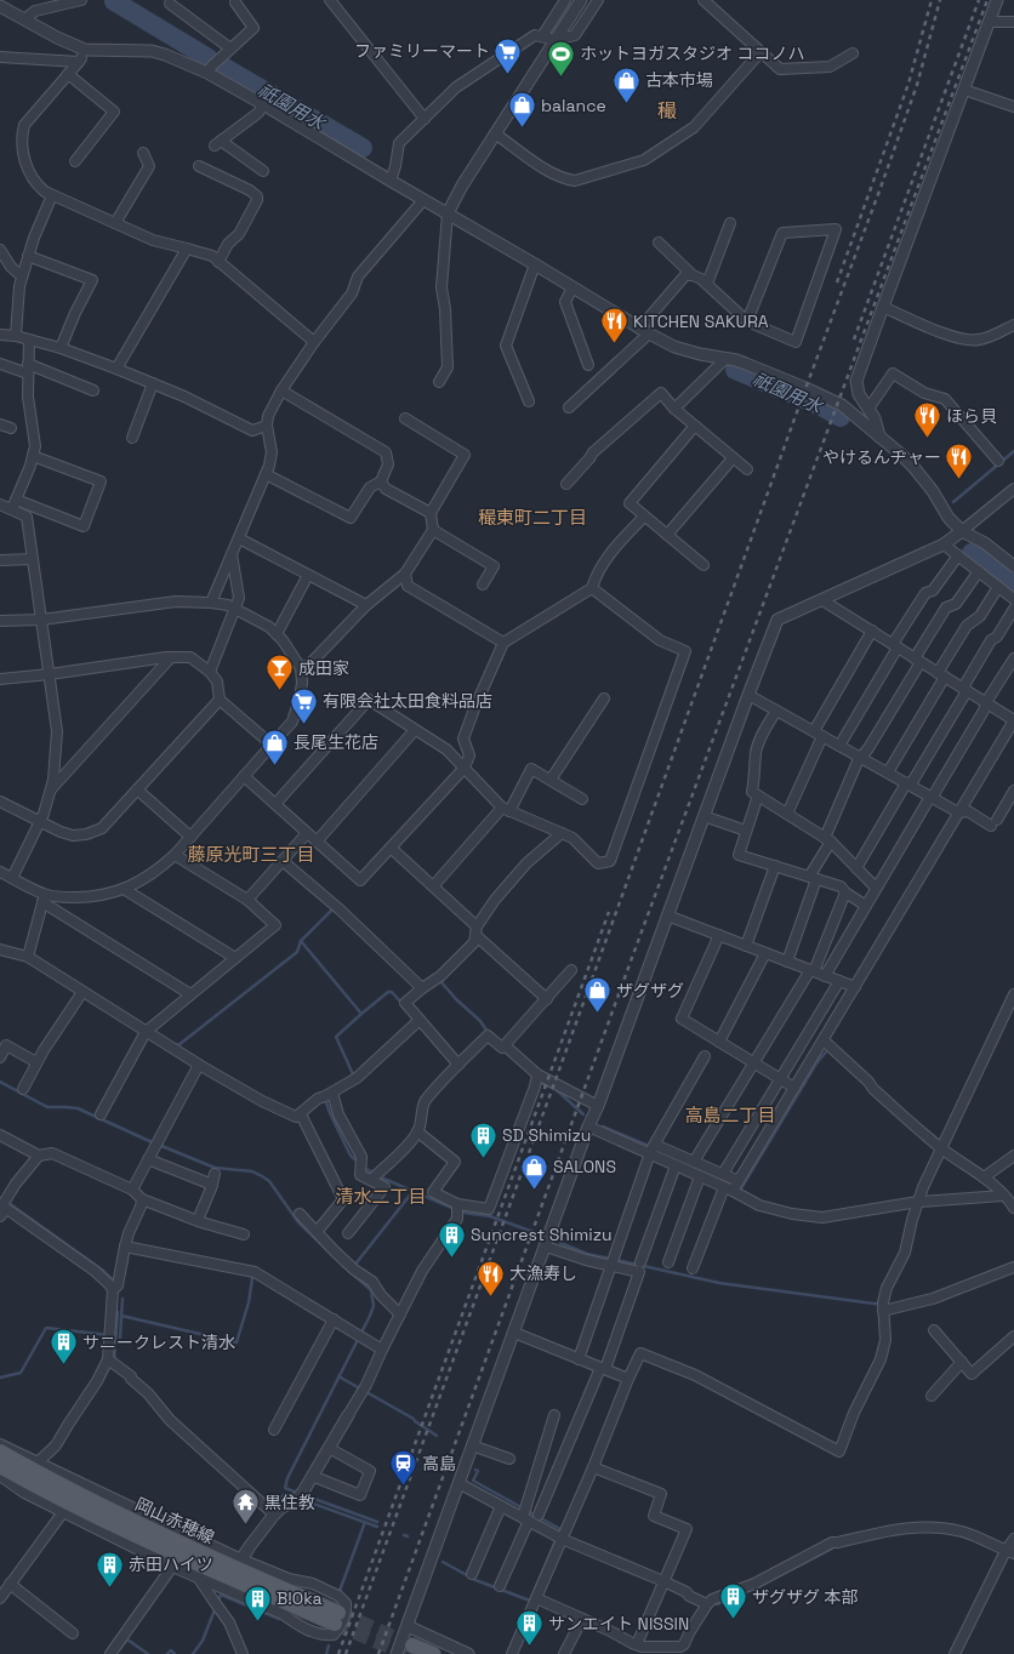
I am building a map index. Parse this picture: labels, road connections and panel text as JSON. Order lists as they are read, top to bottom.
{
  "streets": {
    "main road": ["岡山赤穂線"]
  },
  "districts": [
    "穝",
    "穝東町二丁目",
    "藤原光町三丁目",
    "高島二丁目",
    "清水二丁目"
  ],
  "water": ["祇園用水"],
  "places": {
    "supermarket": ["ファミリーマート", "有限会社太田食料品店"],
    "sports": ["ホットヨガスタジオ ココノハ"],
    "shop": [
      "古本市場",
      "balance",
      "長尾生花店",
      "ザグザグ",
      "SALONS"
    ],
    "restaurant": [
      "KITCHEN SAKURA",
      "ほら貝",
      "やけるんヂャー",
      "大漁寿し"
    ],
    "bar": ["成田家"],
    "building": [
      "SD Shimizu",
      "Suncrest Shimizu",
      "サニークレスト清水",
      "赤田ハイツ",
      "ザグザグ 本部",
      "B!Oka",
      "サンエイト NISSIN"
    ],
    "station": ["高島"],
    "temple": ["黒住教"]
  }
}
